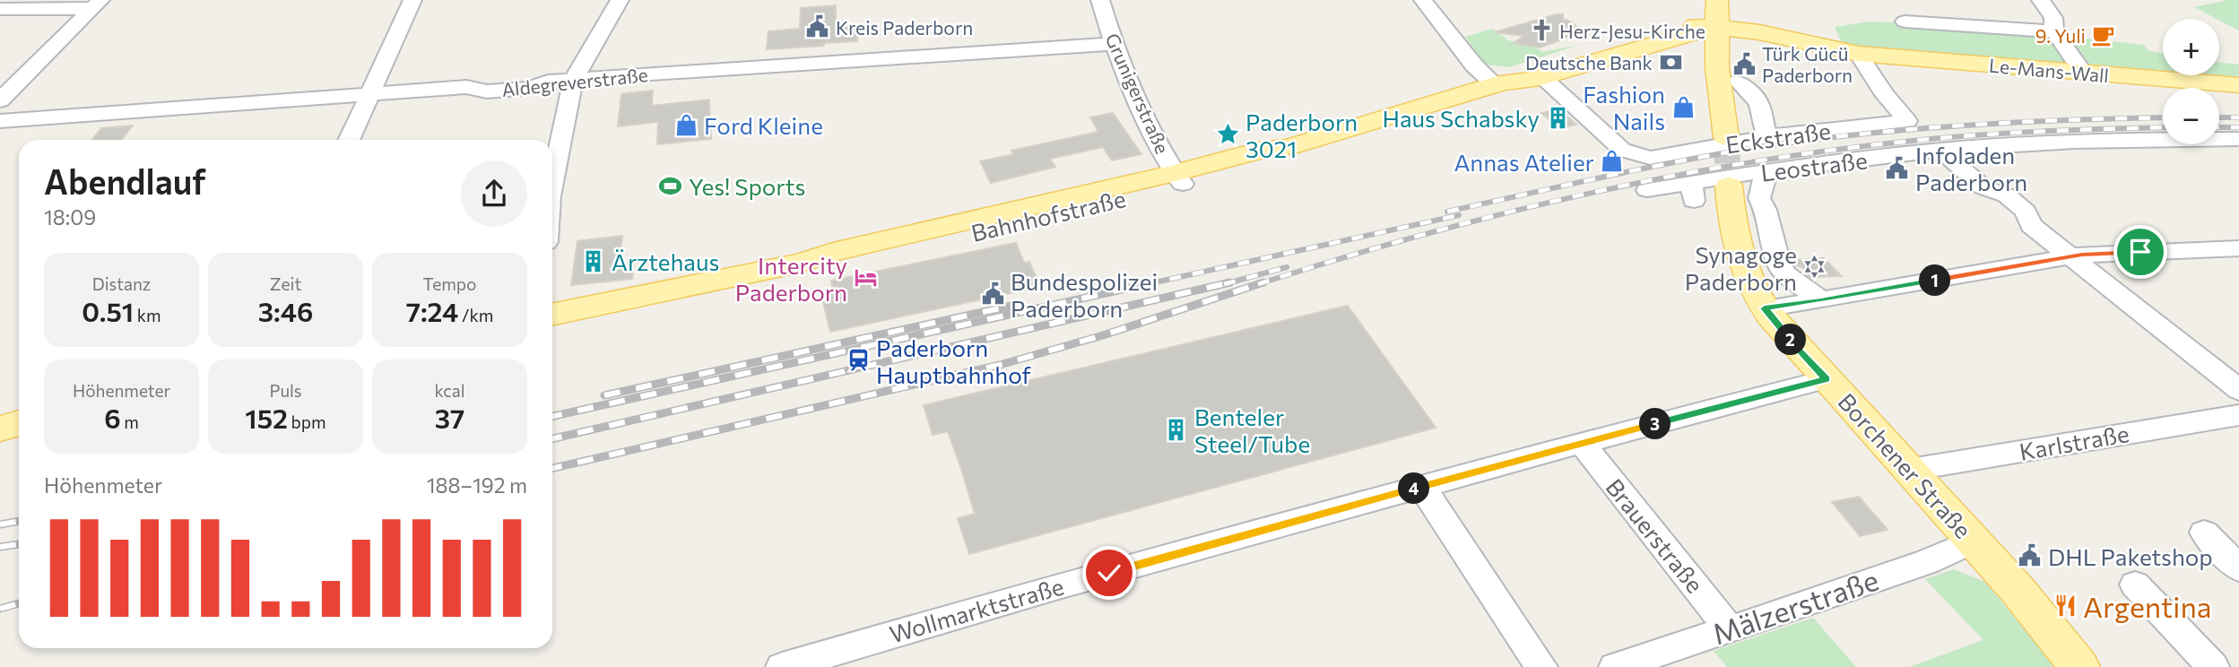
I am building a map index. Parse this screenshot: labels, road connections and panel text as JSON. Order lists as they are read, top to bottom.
{
  "streets": {
    "main road": ["Le-Mans-Wall", "Bahnhofstraße", "Borchener Straße"],
    "street": [
      "Aldegreverstraße",
      "Grunigerstraße",
      "Eckstraße",
      "Leostraße",
      "Karlstraße",
      "Brauerstraße",
      "Mälzerstraße",
      "Wollmarktstraße"
    ]
  },
  "crossings": [
    ["Le-Mans-Wall", "Eckstraße"],
    ["Le-Mans-Wall", "Bahnhofstraße"],
    ["Aldegreverstraße", "Grunigerstraße"],
    ["Grunigerstraße", "Bahnhofstraße"],
    ["Eckstraße", "Bahnhofstraße"],
    ["Karlstraße", "Borchener Straße"],
    ["Borchener Straße", "Mälzerstraße"],
    ["Borchener Straße", "Wollmarktstraße"],
    ["Brauerstraße", "Mälzerstraße"],
    ["Brauerstraße", "Wollmarktstraße"]
  ],
  "places": {
    "public building": [
      "Kreis Paderborn",
      "Türk Gücü Paderborn",
      "Infoladen Paderborn",
      "Bundespolizei Paderborn",
      "DHL Paketshop"
    ],
    "church": ["Herz-Jesu-Kirche"],
    "cafe": ["9. Yuli"],
    "bank": ["Deutsche Bank"],
    "shop": ["Fashion Nails", "Ford Kleine", "Annas Atelier"],
    "building": ["Haus Schabsky", "Ärztehaus", "Benteler Steel/Tube"],
    "place": ["Paderborn 3021"],
    "sports": ["Yes! Sports"],
    "synagogue": ["Synagoge Paderborn"],
    "hotel": ["Intercity Paderborn"],
    "station": ["Paderborn Hauptbahnhof"],
    "restaurant": ["Argentina"]
  },
  "page": {
    "map_buttons": ["+", "−"],
    "heading": ["Abendlauf", "18:09"],
    "stats": [
      ["Distanz", "0.51 km"],
      ["Zeit", "3:46"],
      ["Tempo", "7:24 /km"],
      ["Höhenmeter", "6 m"],
      ["Puls", "152 bpm"],
      ["kcal", "37"]
    ],
    "pins": [
      "1",
      "2",
      "3",
      "4"
    ],
    "chart": ["Höhenmeter", "188–192 m"]
  }
}
